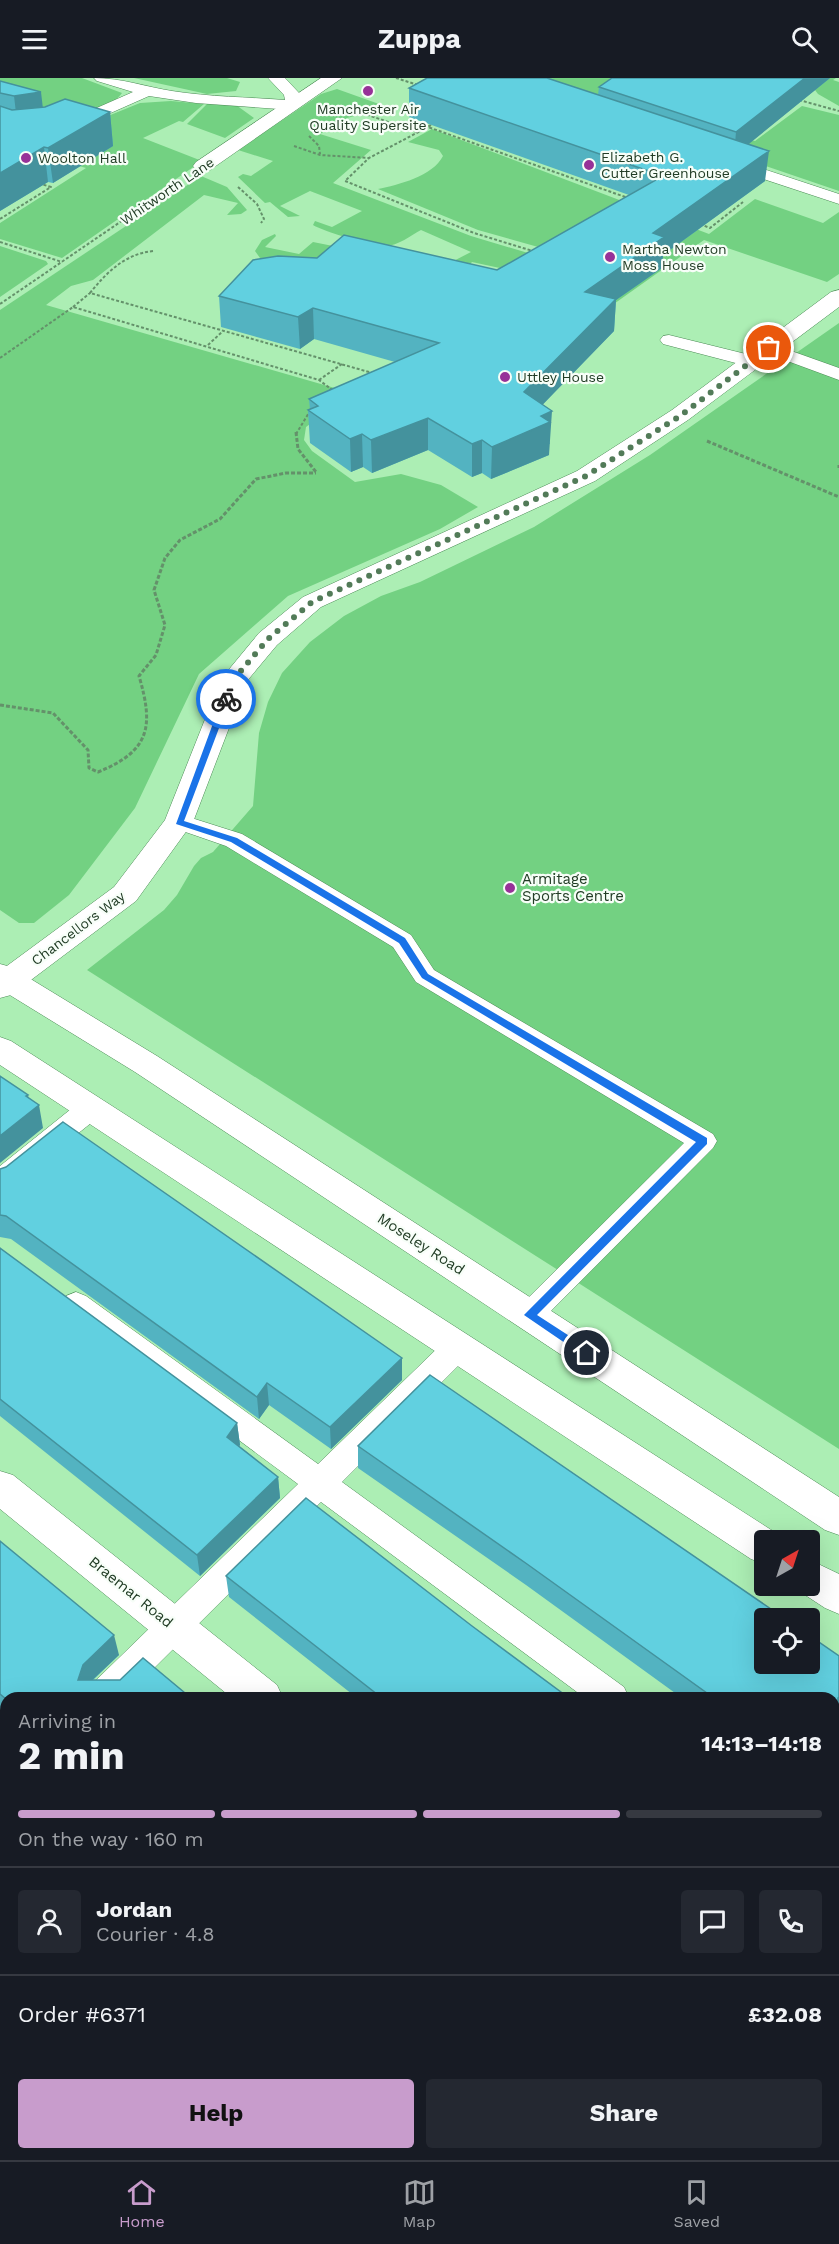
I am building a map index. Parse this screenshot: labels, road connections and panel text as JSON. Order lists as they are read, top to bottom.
{
  "streets": {
    "street": [
      "Whitworth Lane",
      "Chancellors Way",
      "Moseley Road",
      "Braemar Road"
    ]
  },
  "crossings": [
    ["Chancellors Way", "Moseley Road"]
  ],
  "places": [
    "Manchester Air Quality Supersite",
    "Woolton Hall",
    "Elizabeth G. Cutter Greenhouse",
    "Martha Newton Moss House",
    "Uttley House",
    "Armitage Sports Centre"
  ],
  "north": "top right",
  "page": {
    "header": "Zuppa",
    "heading": ["2 min", "Arriving in", "14:13–14:18"],
    "panel": [
      "Jordan",
      "Courier · 4.8",
      "Order #6371",
      "£32.08"
    ],
    "bar": "On the way · 160 m",
    "buttons": ["Help", "Share"],
    "tabs": ["Home", "Map", "Saved"]
  }
}
